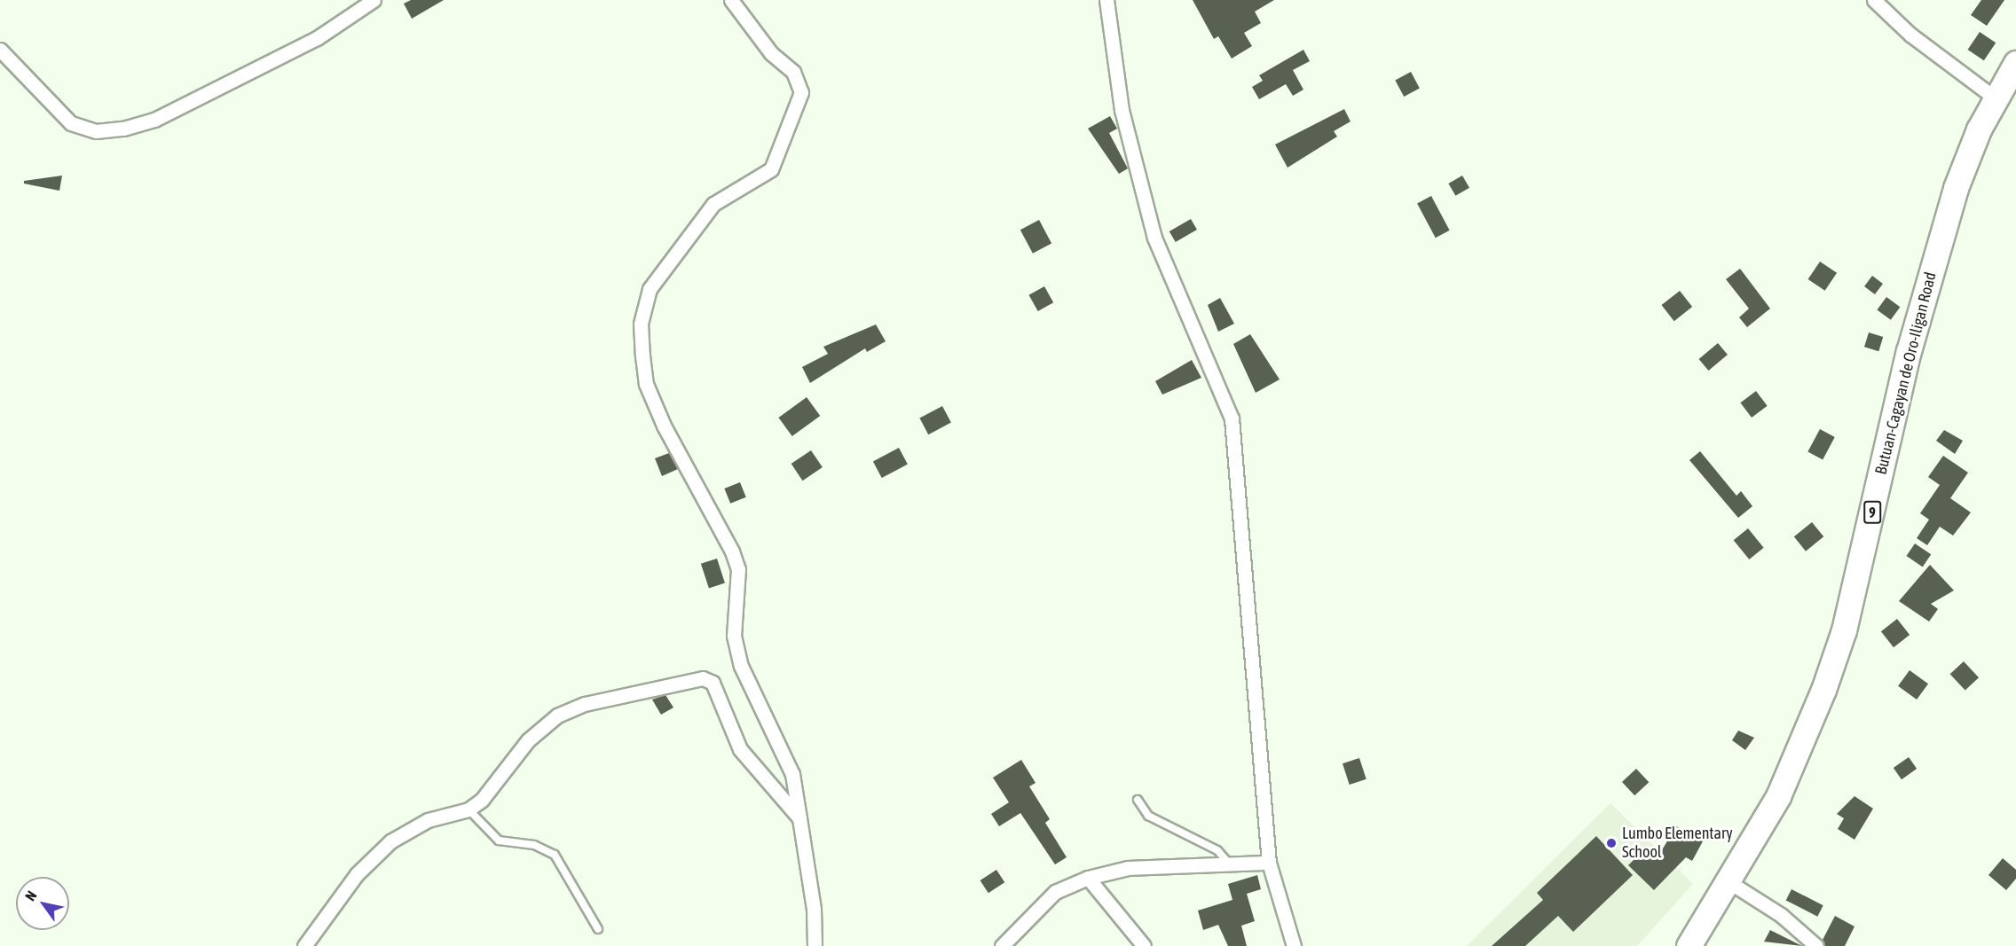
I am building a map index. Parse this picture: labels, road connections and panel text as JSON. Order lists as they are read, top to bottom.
{
  "streets": {
    "highway": ["Butuan-Cagayan de Oro-Iligan Road", "9"]
  },
  "places": ["Lumbo Elementary School"],
  "north": "top left"
}
